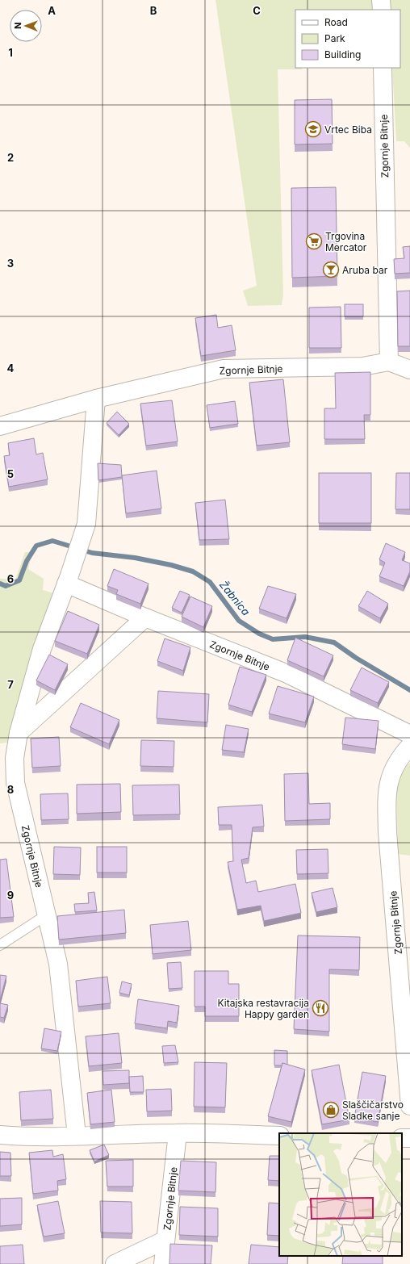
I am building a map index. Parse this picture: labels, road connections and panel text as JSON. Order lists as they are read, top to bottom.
{
  "streets": {
    "street": ["Zgornje Bitnje"]
  },
  "water": ["Žabnica"],
  "places": {
    "school or university": ["Vrtec Biba"],
    "supermarket": ["Trgovina Mercator"],
    "bar": ["Aruba bar"],
    "restaurant": ["Kitajska restavracija Happy garden"],
    "shop": ["Slaščičarstvo Sladke sanje"]
  },
  "legend": ["Road", "Park", "Building"],
  "north": "left",
  "grid": {
    "columns": ["A", "B", "C"],
    "rows": [
      "1",
      "2",
      "3",
      "4",
      "5",
      "6",
      "7",
      "8",
      "9"
    ]
  }
}
